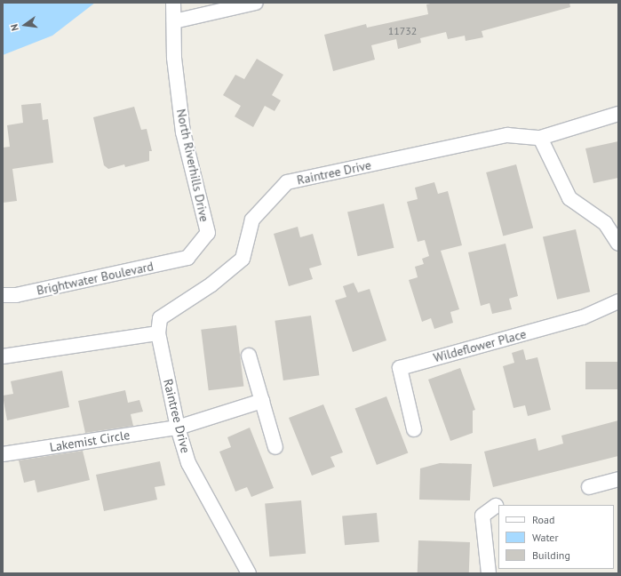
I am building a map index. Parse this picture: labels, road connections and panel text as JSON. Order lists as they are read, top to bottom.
{
  "streets": {
    "street": [
      "North Riverhills Drive",
      "Raintree Drive",
      "Brightwater Boulevard",
      "Wildeflower Place",
      "Lakemist Circle"
    ]
  },
  "crossings": [
    ["North Riverhills Drive", "Brightwater Boulevard"],
    ["Raintree Drive", "Lakemist Circle"]
  ],
  "house_numbers": ["11732"],
  "legend": ["Road", "Water", "Building"],
  "north": "left"
}
